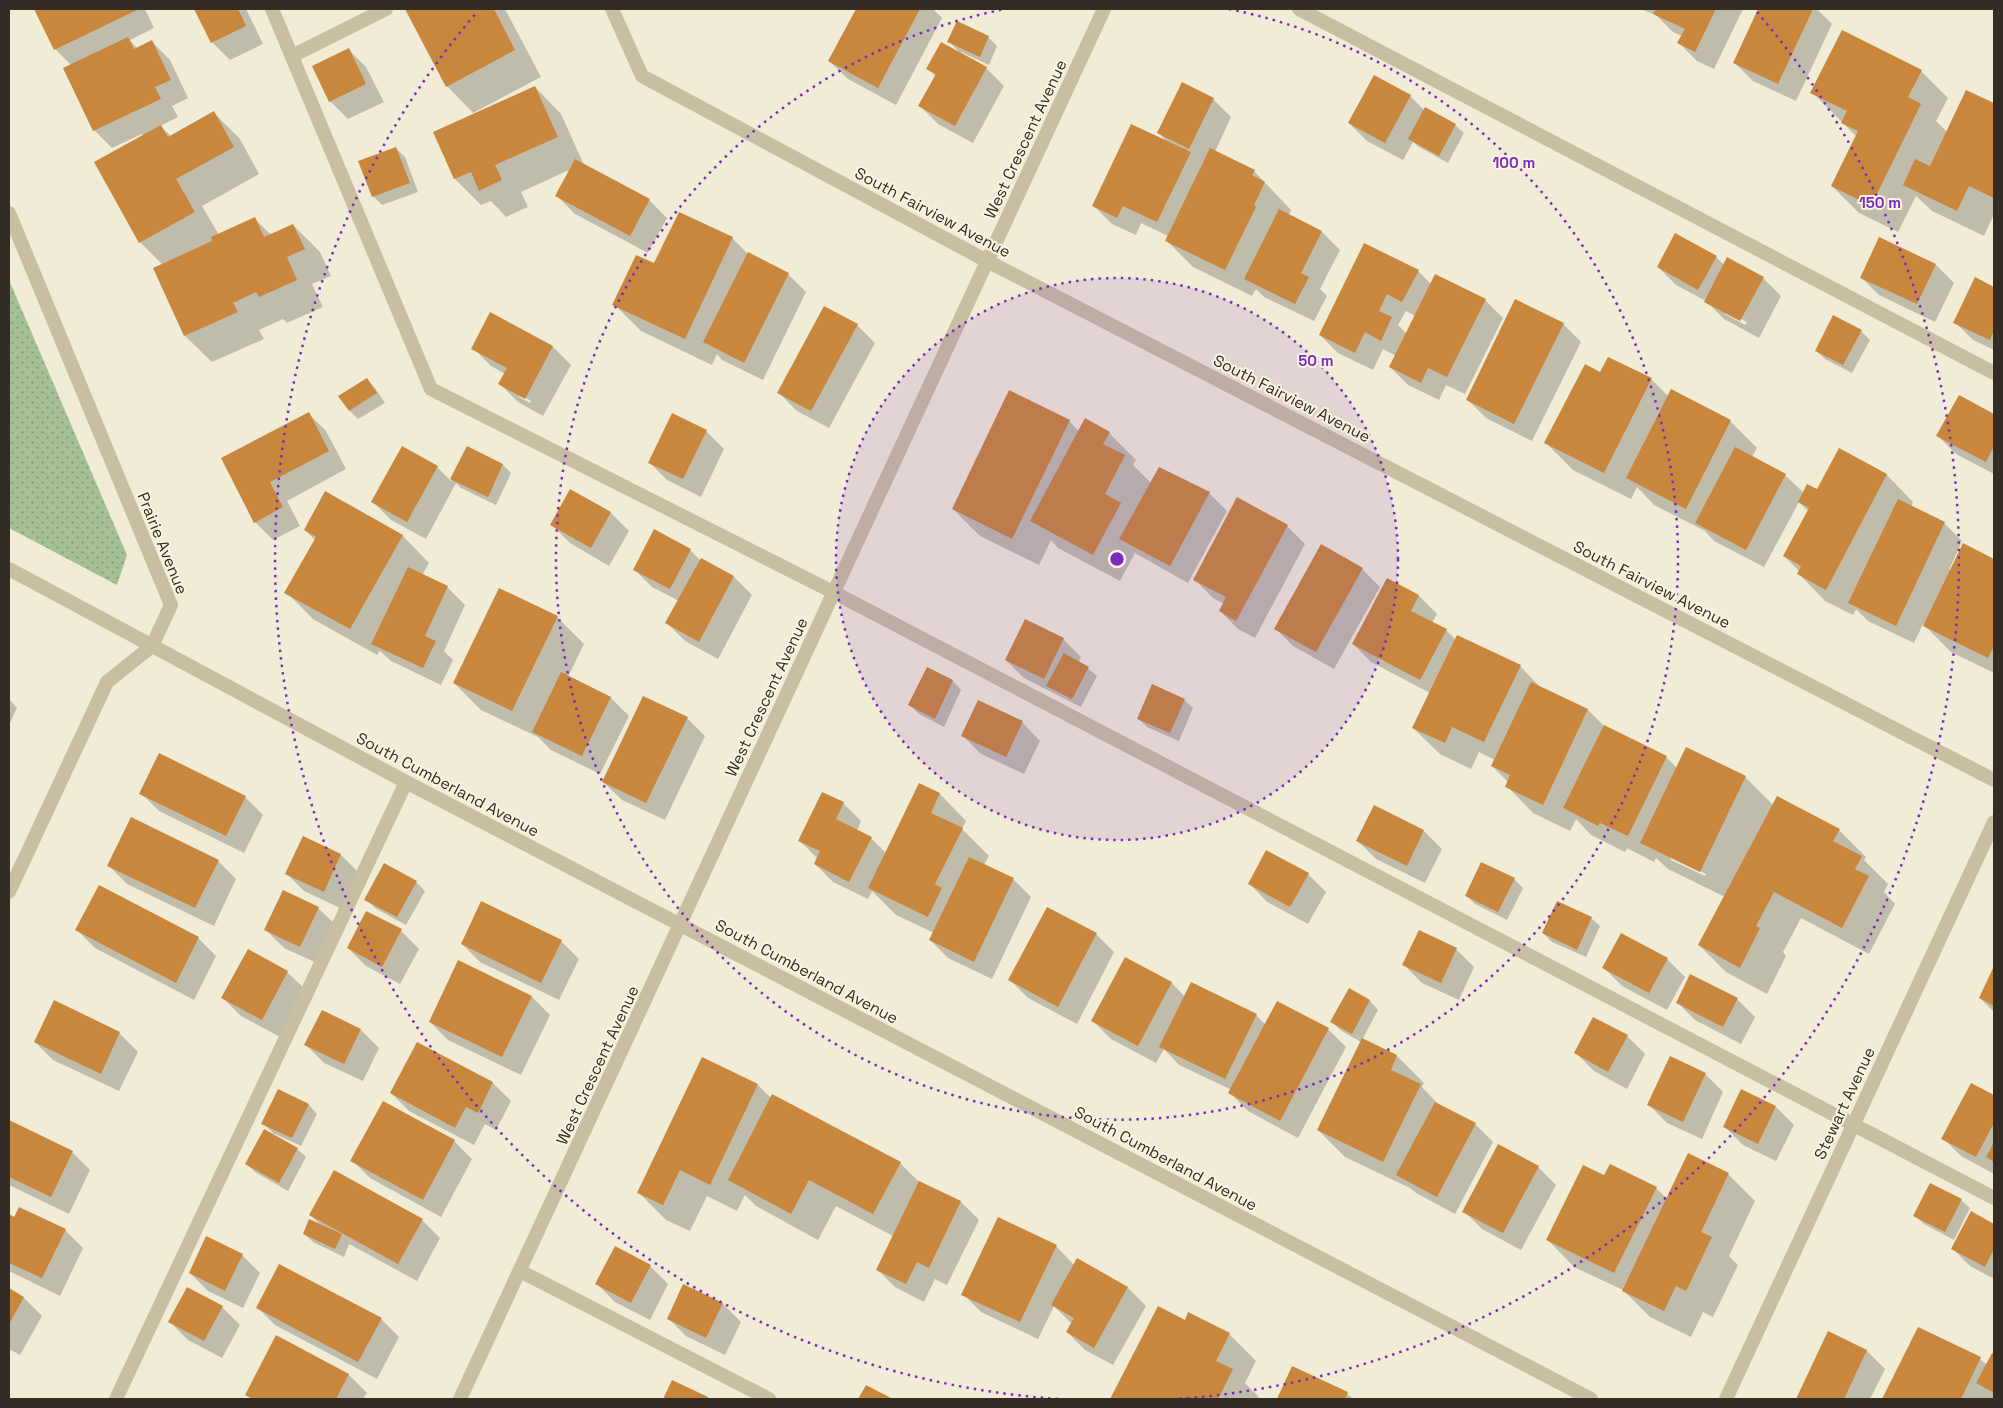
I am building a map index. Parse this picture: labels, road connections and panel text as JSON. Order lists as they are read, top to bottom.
{
  "streets": {
    "street": [
      "West Crescent Avenue",
      "South Fairview Avenue",
      "Prairie Avenue",
      "South Cumberland Avenue",
      "Stewart Avenue"
    ]
  },
  "crossings": [
    ["West Crescent Avenue", "South Fairview Avenue"],
    ["West Crescent Avenue", "South Cumberland Avenue"],
    ["Prairie Avenue", "South Cumberland Avenue"]
  ],
  "rings": ["100 m", "150 m", "50 m"]
}
